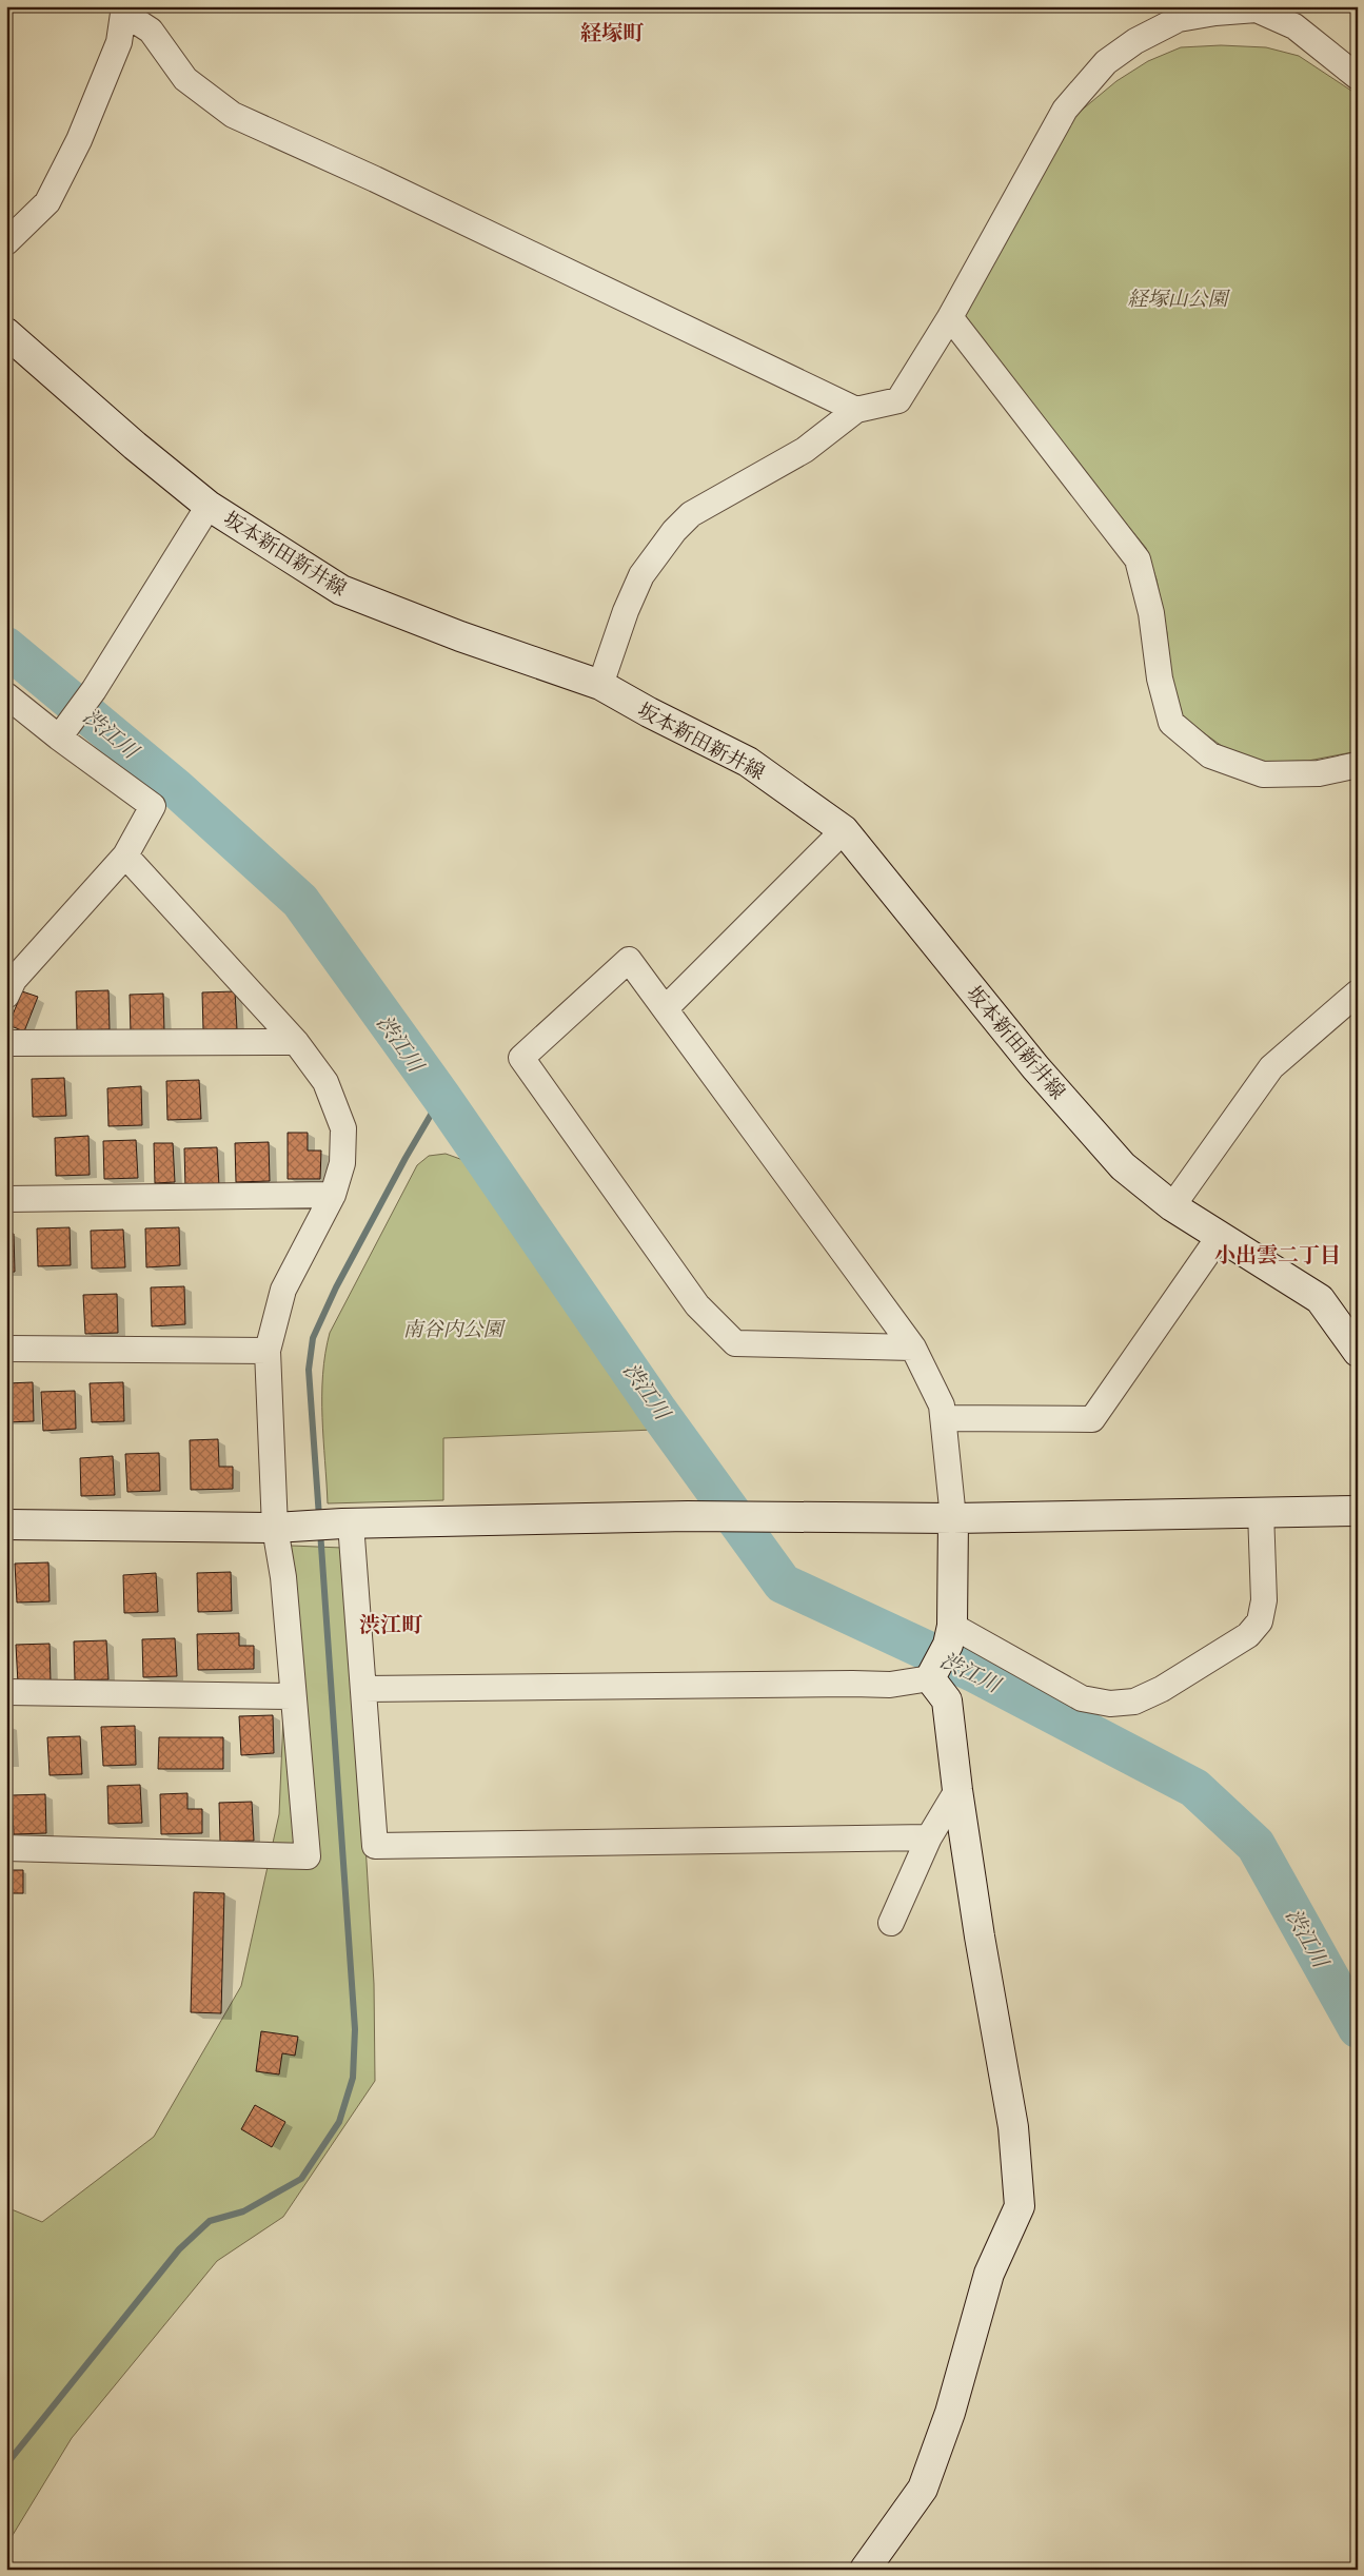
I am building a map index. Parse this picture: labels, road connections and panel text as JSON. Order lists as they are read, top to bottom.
{
  "streets": {
    "street": ["坂本新田新井線"]
  },
  "districts": ["経塚町", "小出雲二丁目", "渋江町"],
  "water": ["渋江川"],
  "parks": ["経塚山公園", "南谷内公園"]
}
